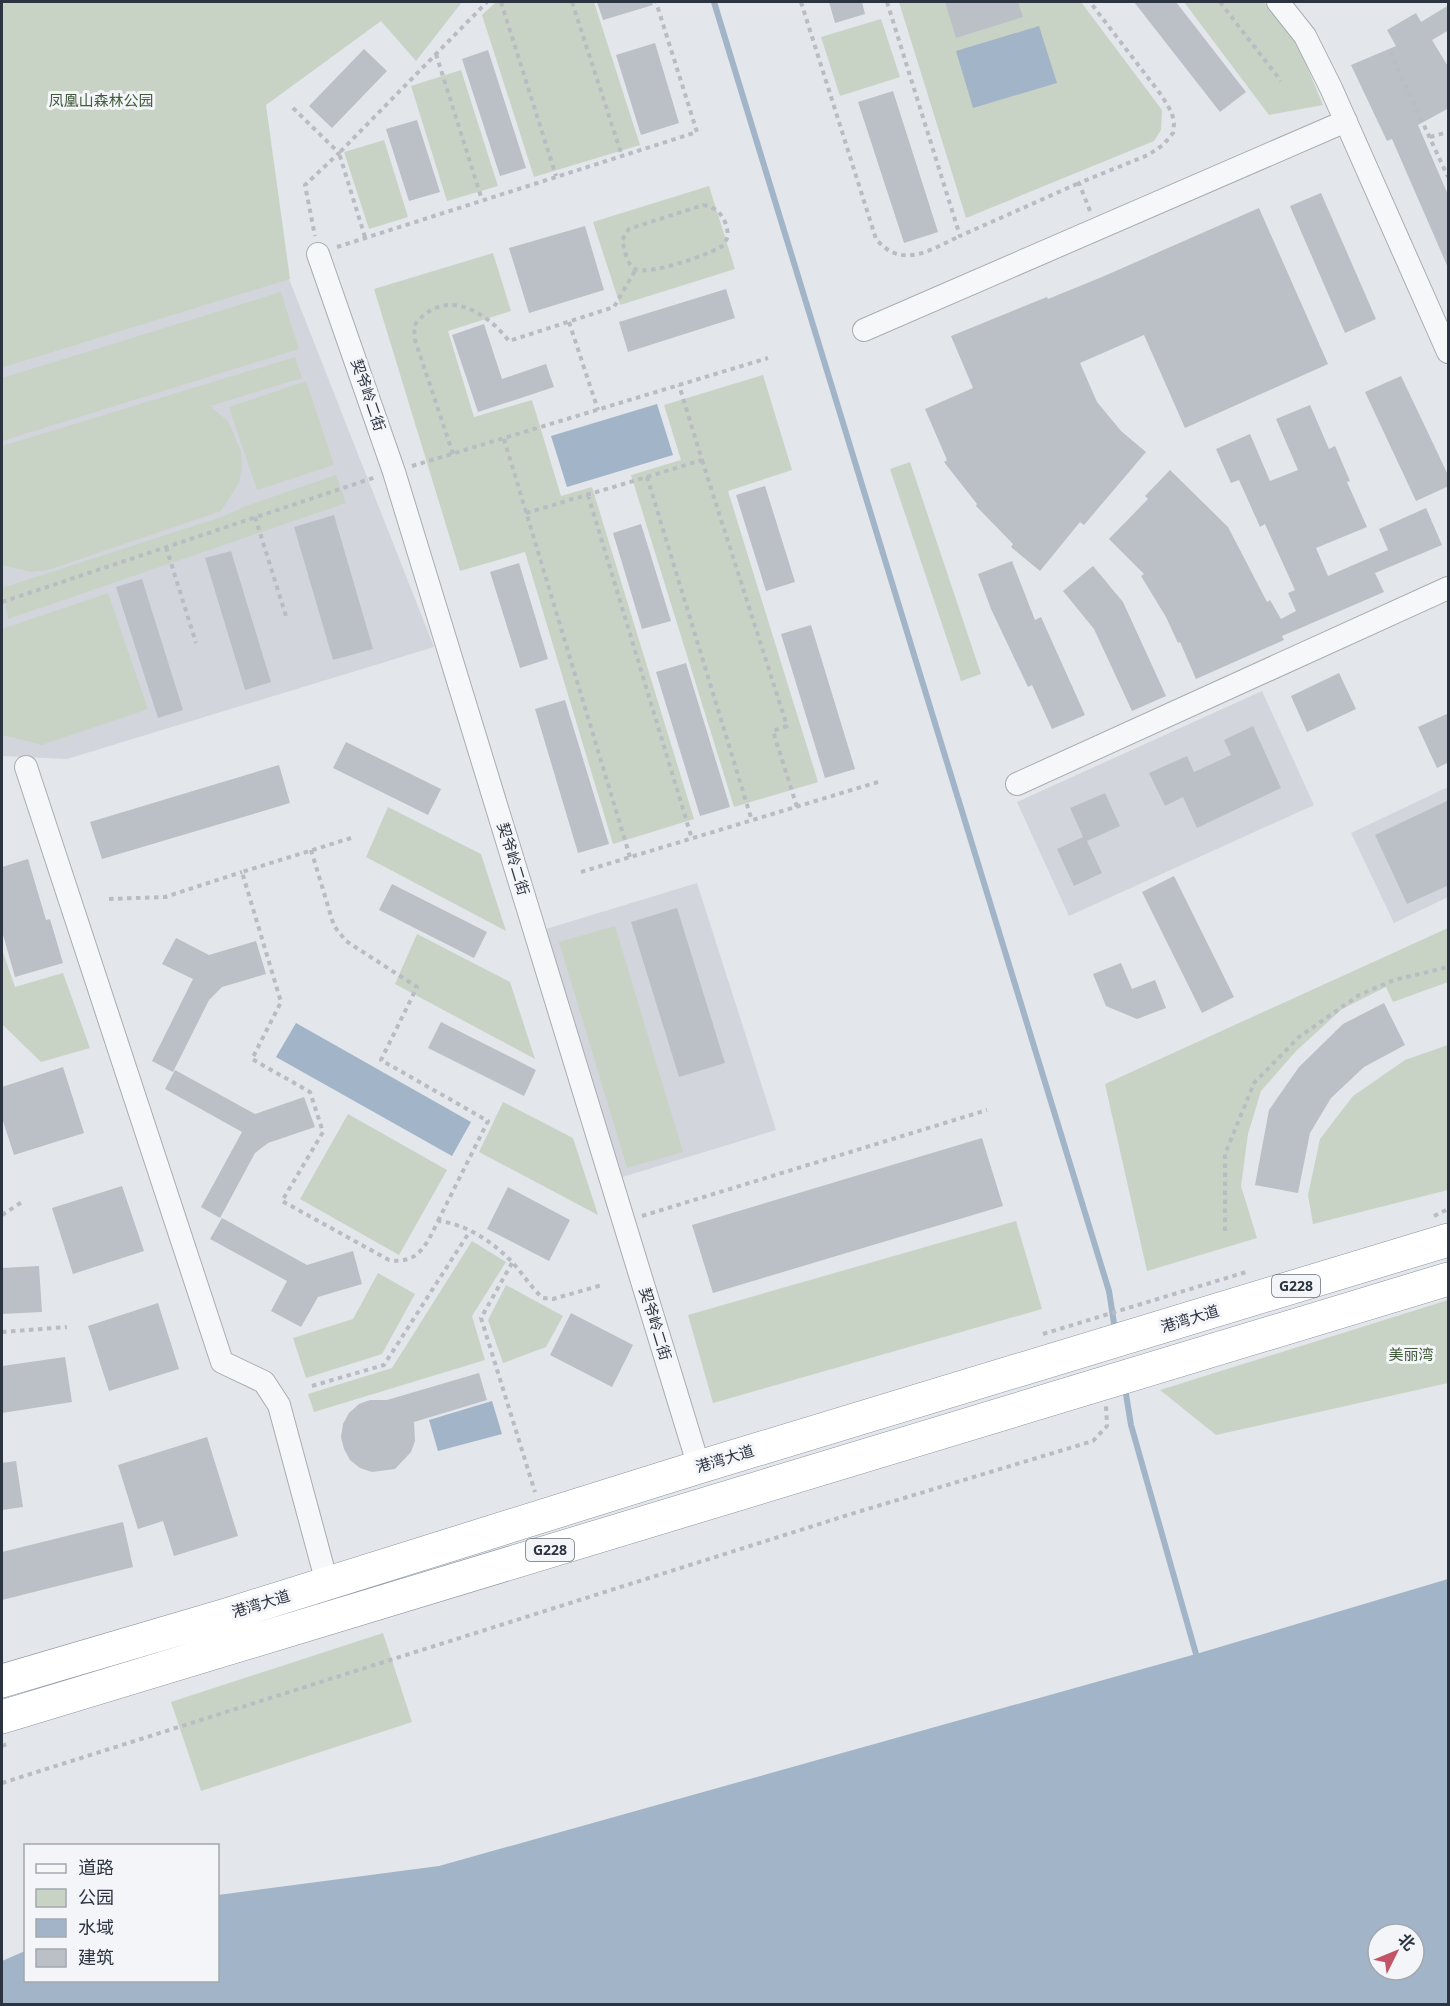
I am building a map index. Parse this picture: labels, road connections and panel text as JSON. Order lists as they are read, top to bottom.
{
  "streets": {
    "highway": ["G228", "港湾大道"],
    "street": ["契爷岭二街"]
  },
  "crossings": [
    ["契爷岭二街", "港湾大道"]
  ],
  "parks": ["凤凰山森林公园", "美丽湾"],
  "legend": [
    "道路",
    "公园",
    "水域",
    "建筑"
  ],
  "north": "top right"
}
